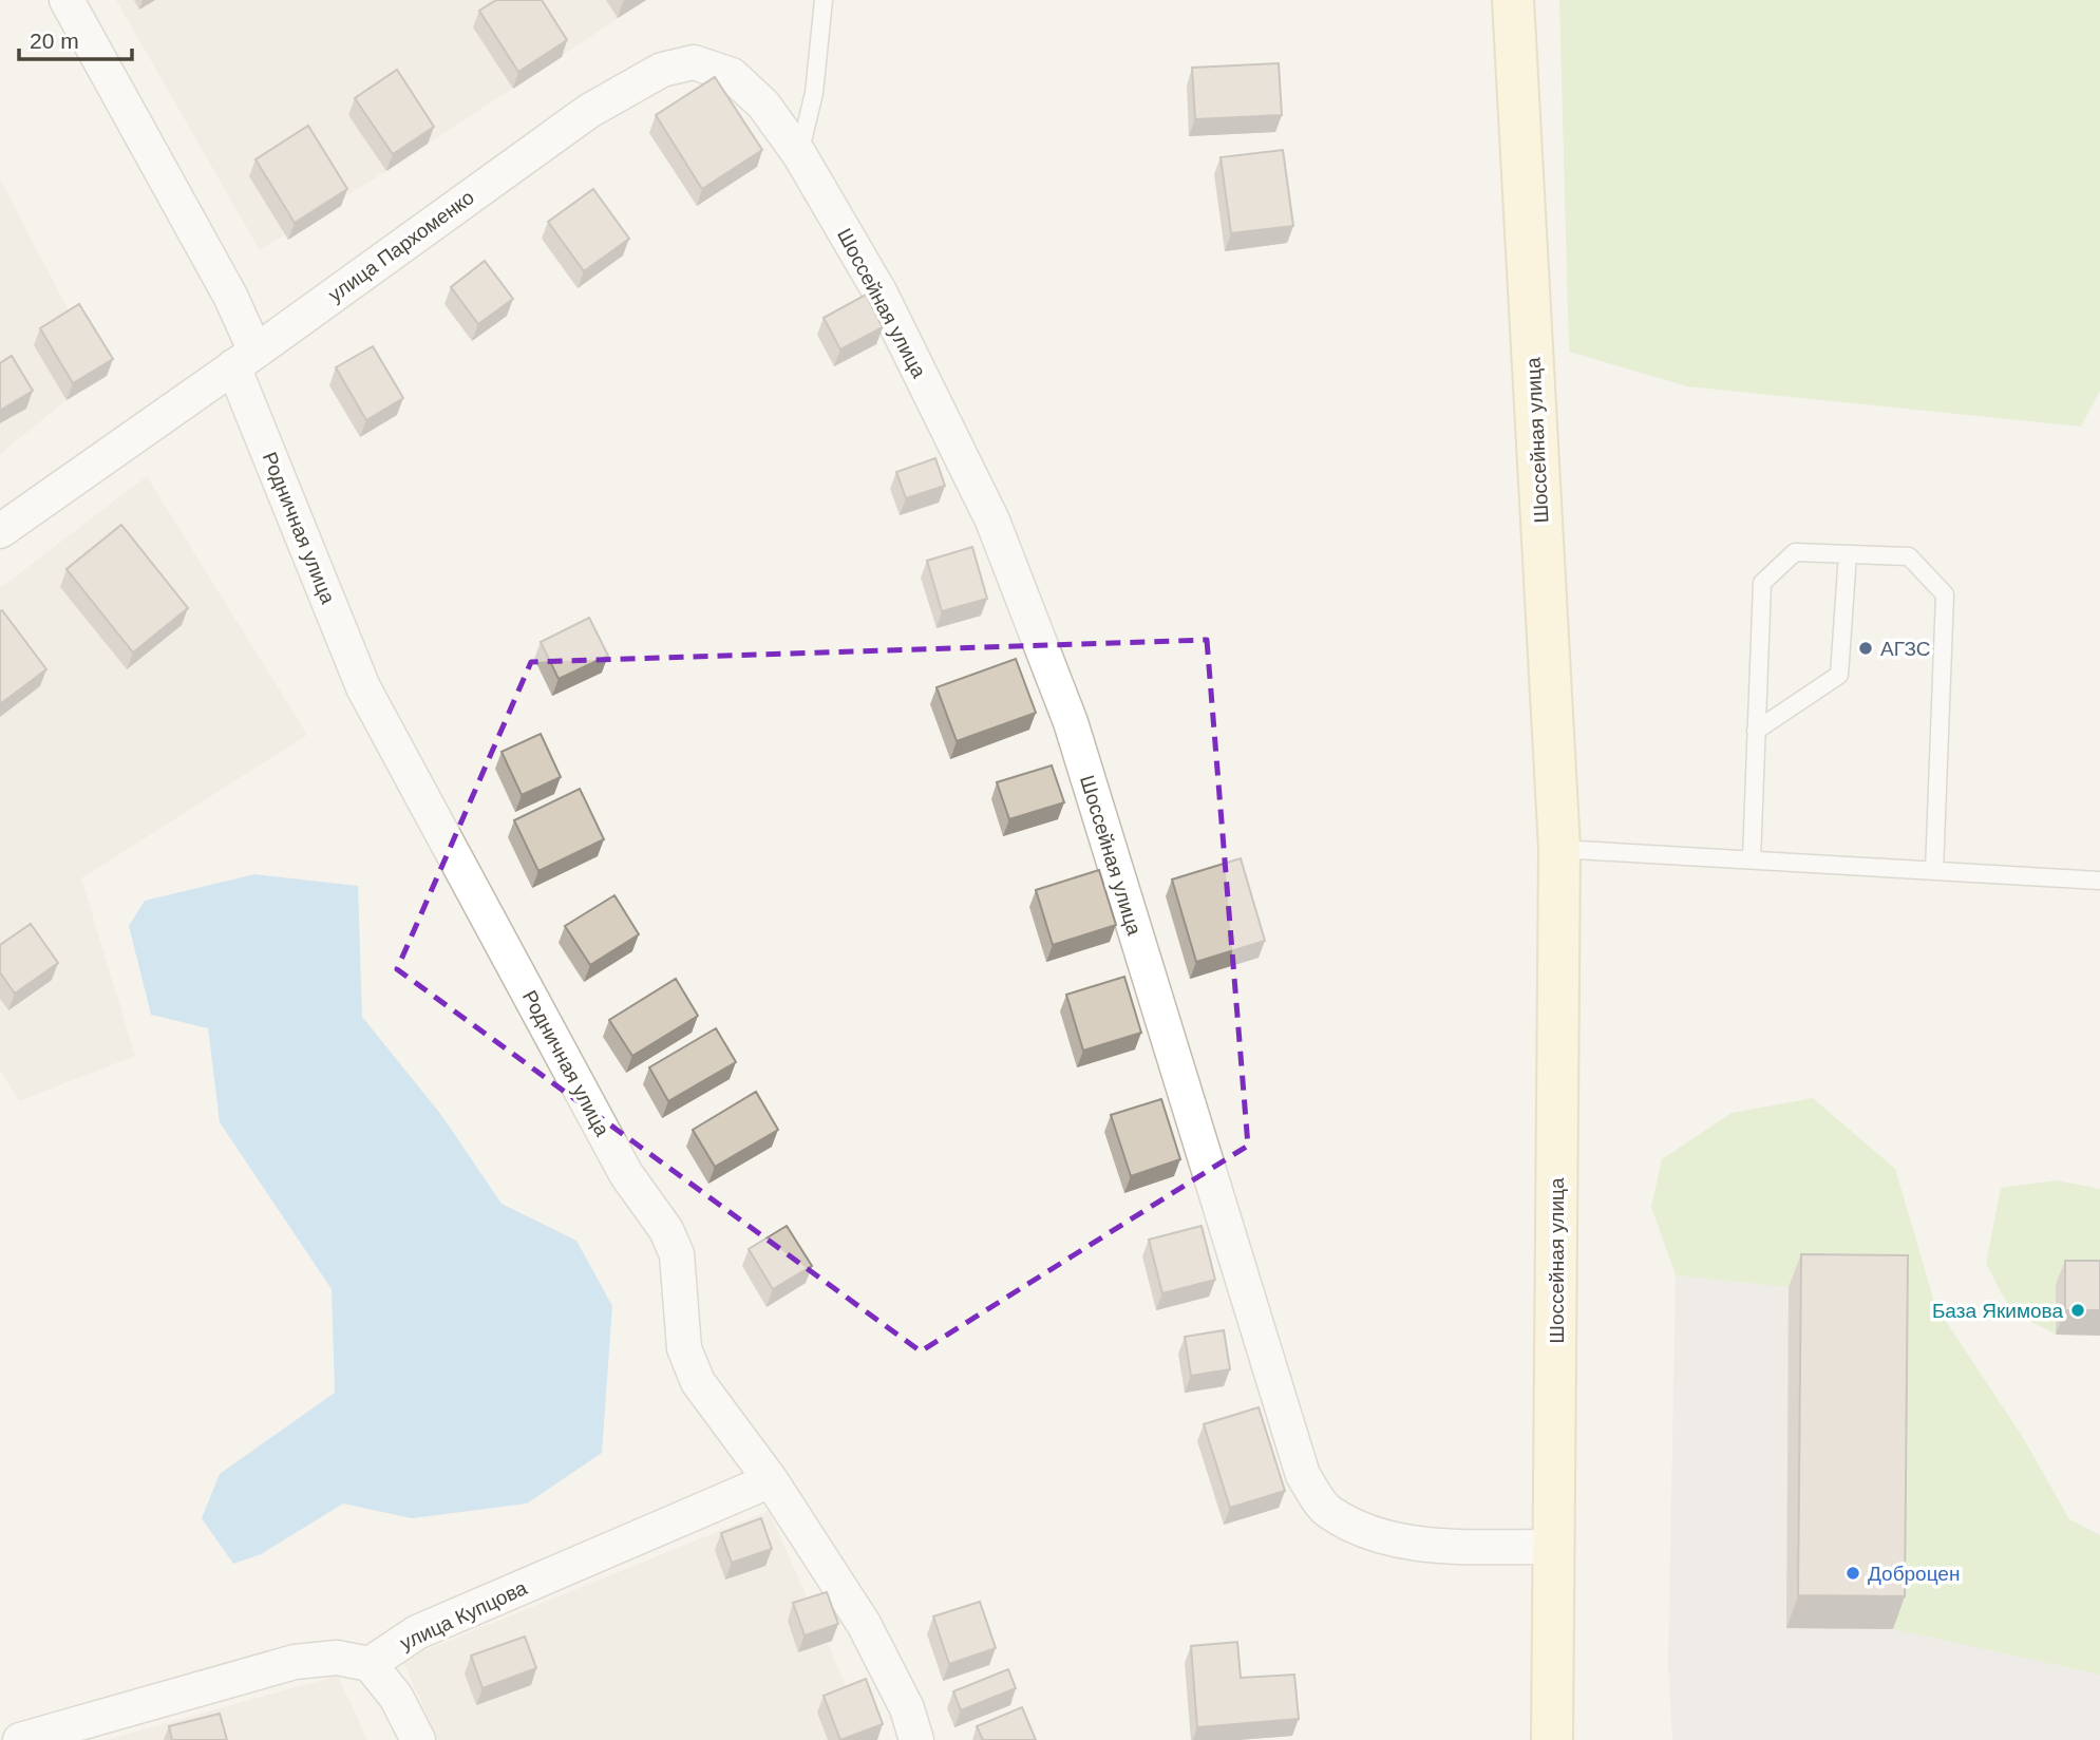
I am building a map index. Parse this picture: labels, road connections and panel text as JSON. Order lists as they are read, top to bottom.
{
  "streets": {
    "street": [
      "улица Пархоменко",
      "Шоссейная улица",
      "Родничная улица",
      "улица Купцова"
    ]
  },
  "crossings": [
    ["улица Пархоменко", "Шоссейная улица"],
    ["улица Пархоменко", "Родничная улица"],
    ["Родничная улица", "улица Купцова"]
  ],
  "places": ["АГЗС", "База Якимова", "Доброцен"],
  "scale_bar": "20 m"
}
